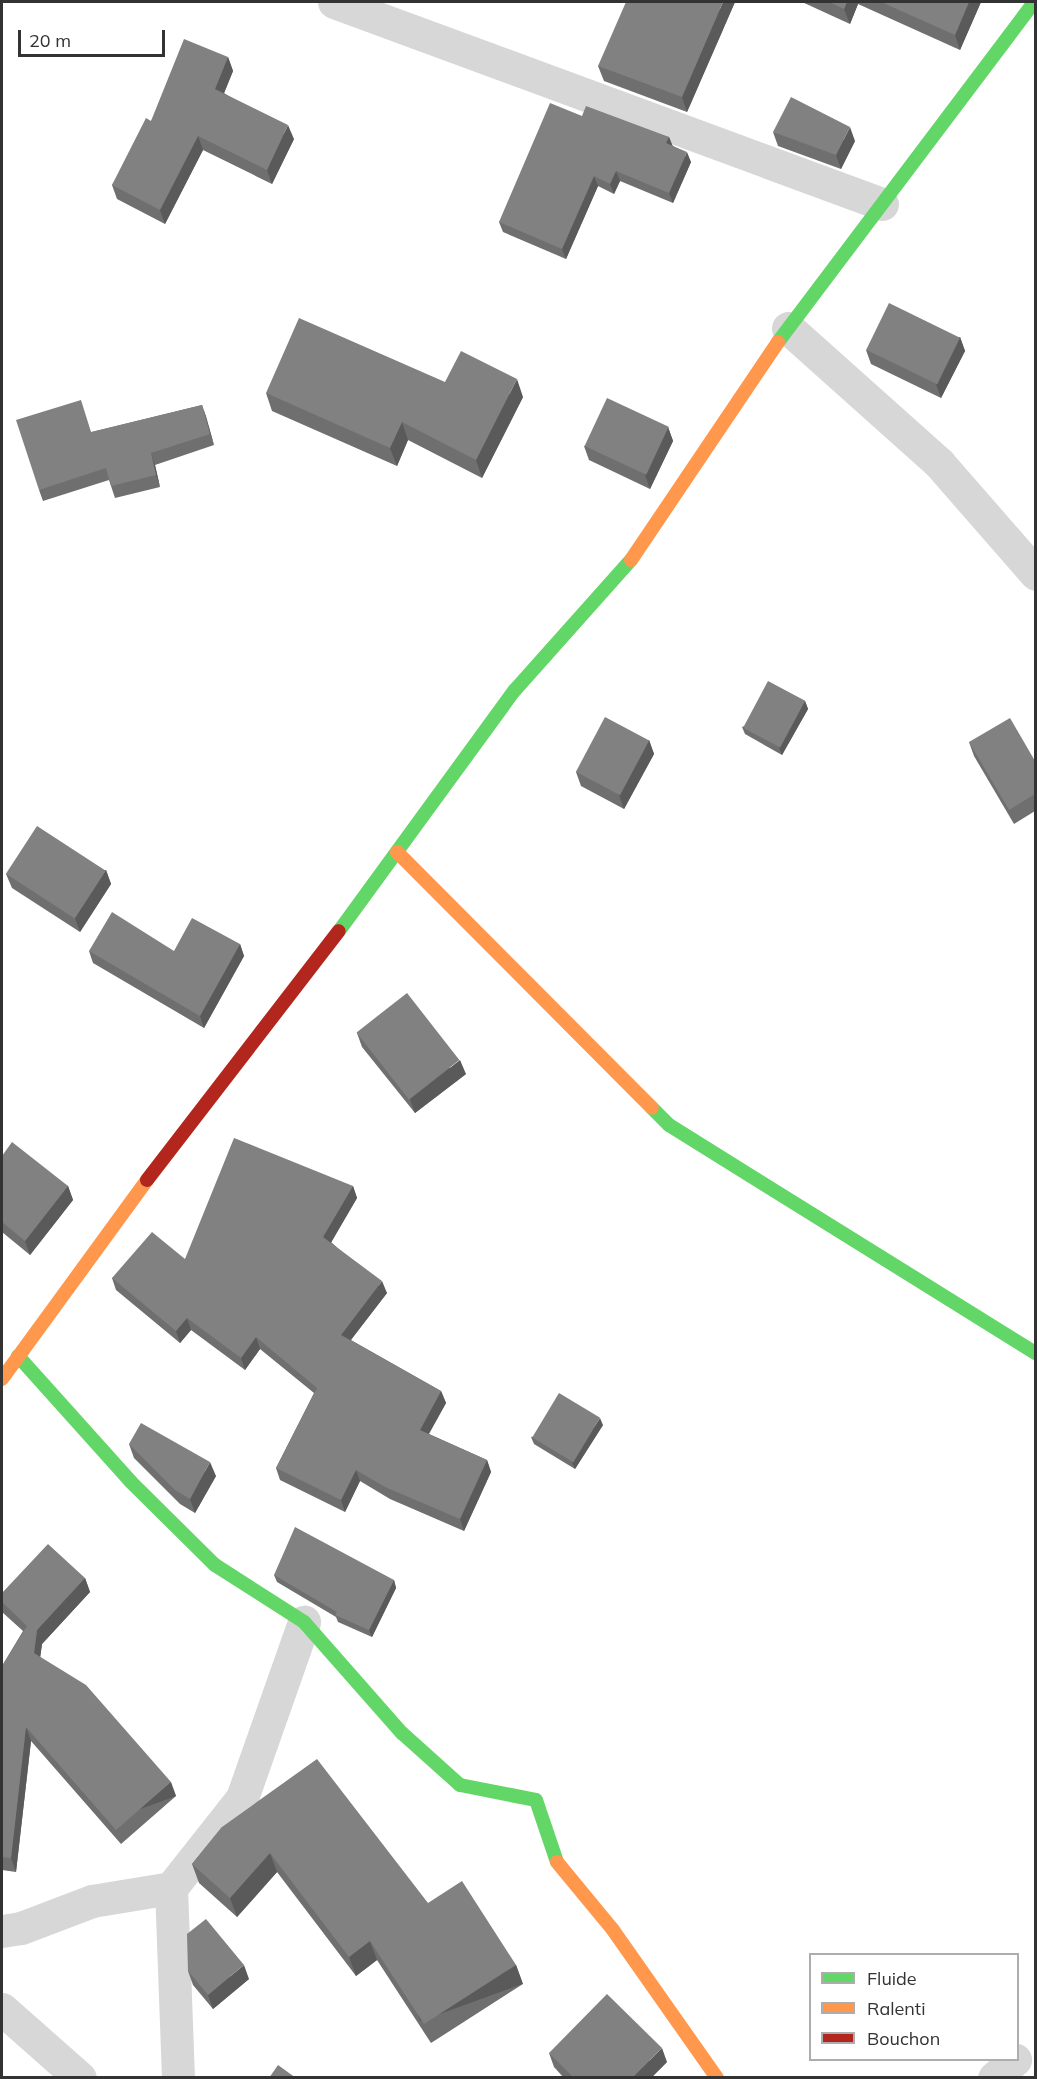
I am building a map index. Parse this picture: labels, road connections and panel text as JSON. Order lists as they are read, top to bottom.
{
  "legend": ["Fluide", "Ralenti", "Bouchon"],
  "scale_bar": "20 m"
}
